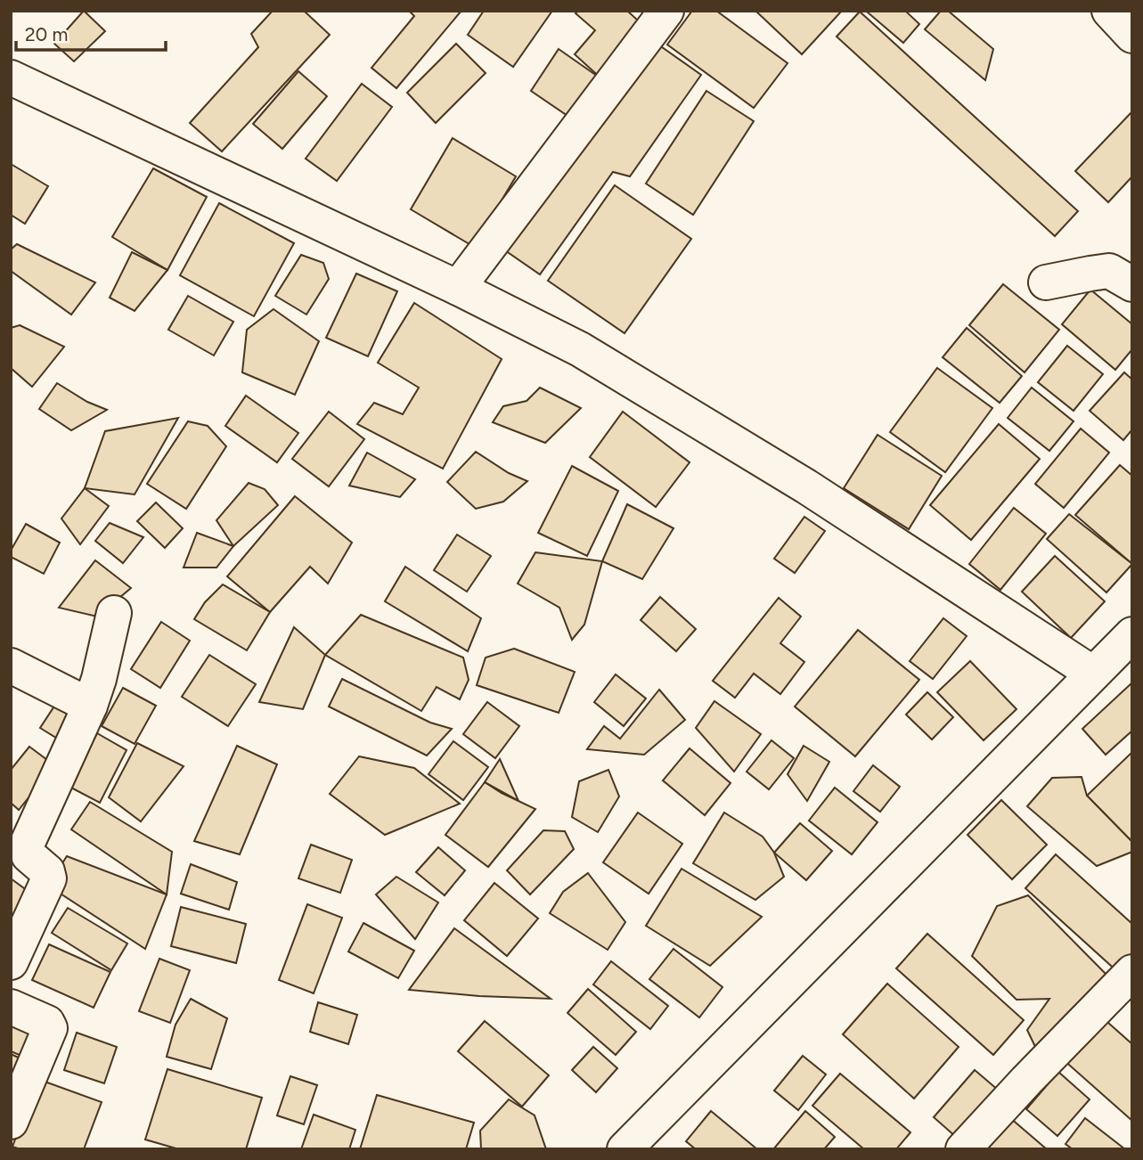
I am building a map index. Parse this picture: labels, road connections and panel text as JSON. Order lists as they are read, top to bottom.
{
  "scale_bar": "20 m"
}
